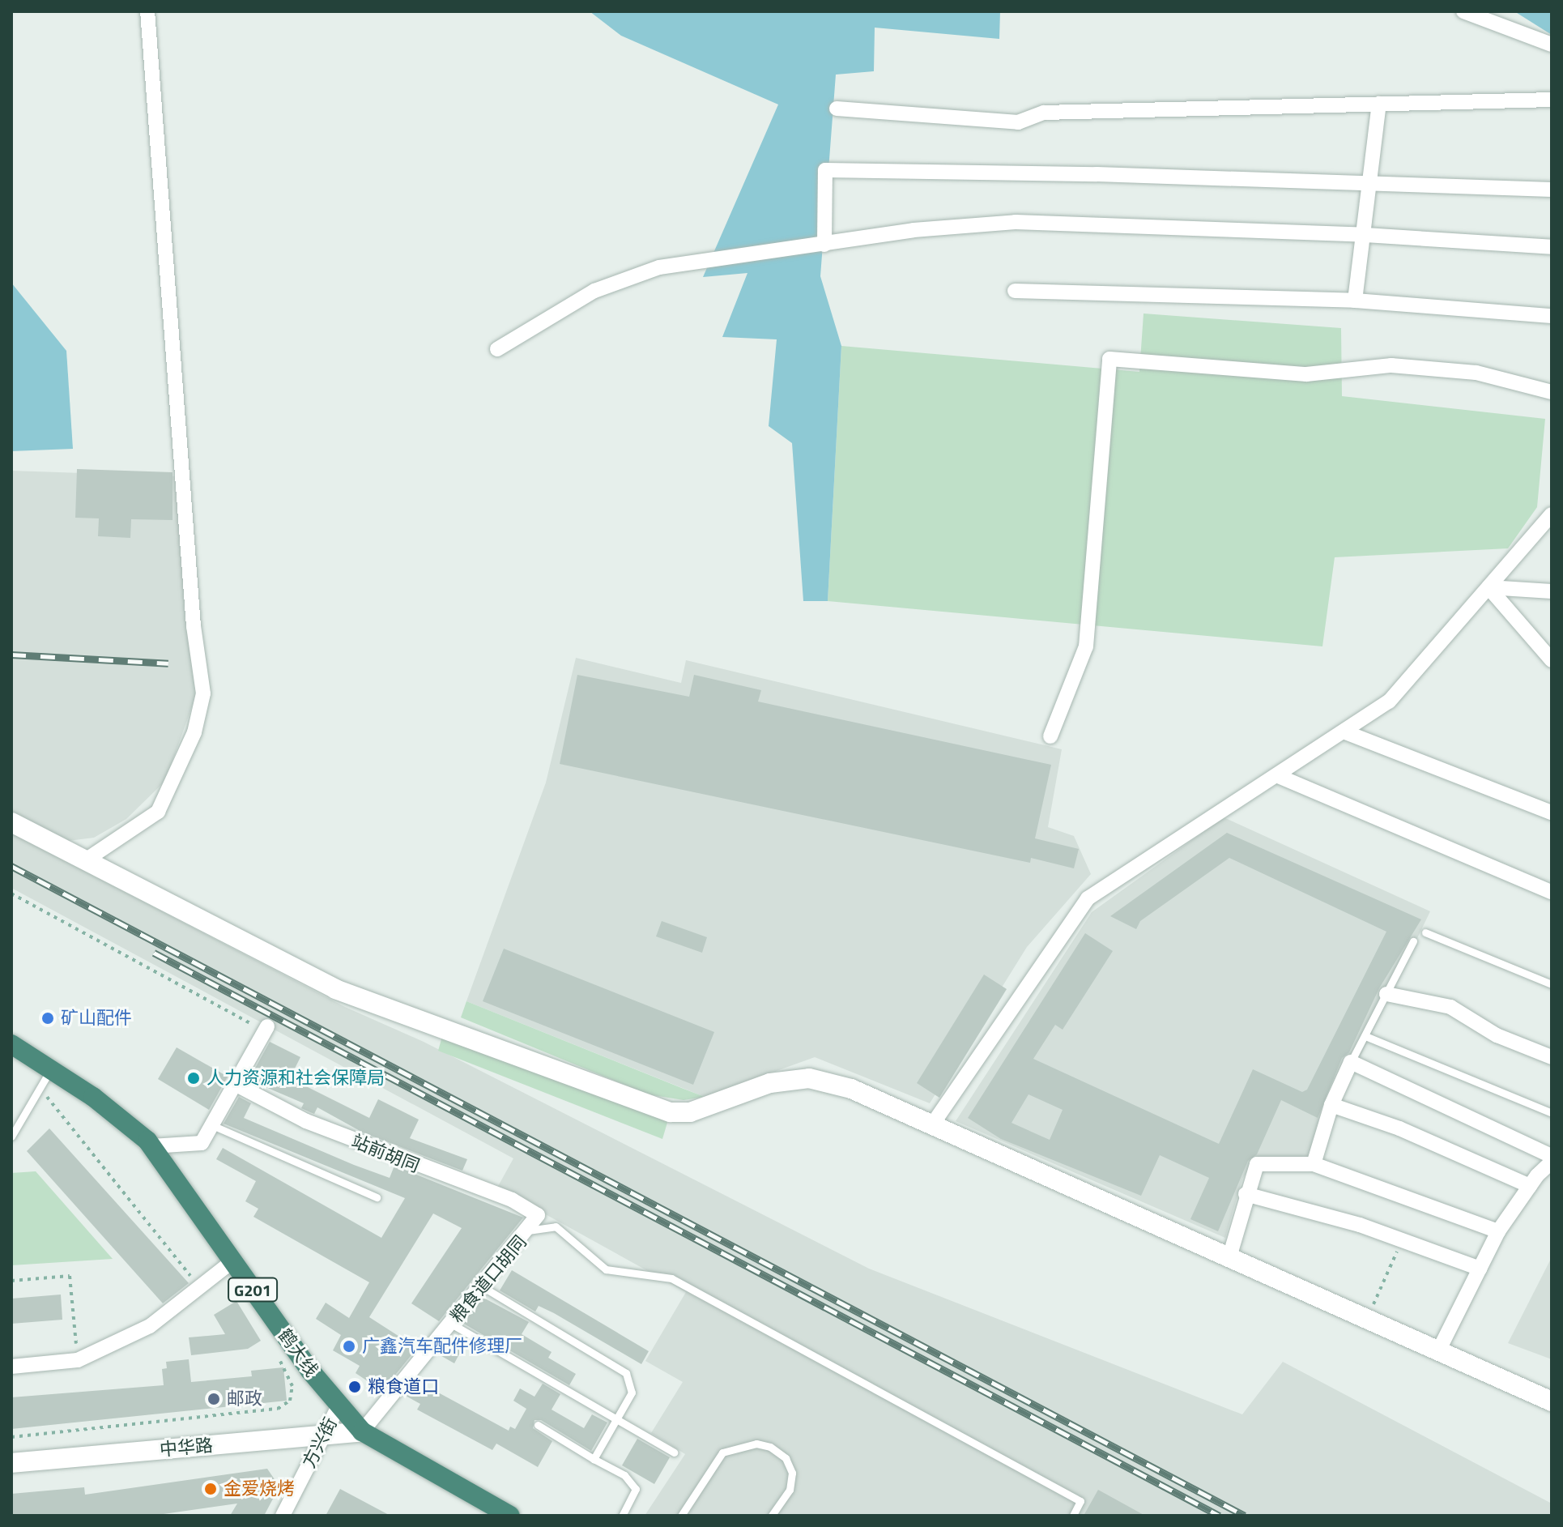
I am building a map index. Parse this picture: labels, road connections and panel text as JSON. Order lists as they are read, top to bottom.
{
  "streets": {
    "highway": ["G201", "鹤大线"],
    "street": [
      "站前胡同",
      "粮食道口胡同",
      "方兴街",
      "中华路"
    ]
  },
  "crossings": [
    ["站前胡同", "粮食道口胡同"],
    ["粮食道口胡同", "鹤大线"],
    ["粮食道口胡同", "中华路"],
    ["鹤大线", "方兴街"],
    ["鹤大线", "中华路"],
    ["方兴街", "中华路"]
  ],
  "places": [
    "矿山配件",
    "人力资源和社会保障局",
    "广鑫汽车配件修理厂",
    "粮食道口",
    "邮政",
    "金爱烧烤"
  ]
}
